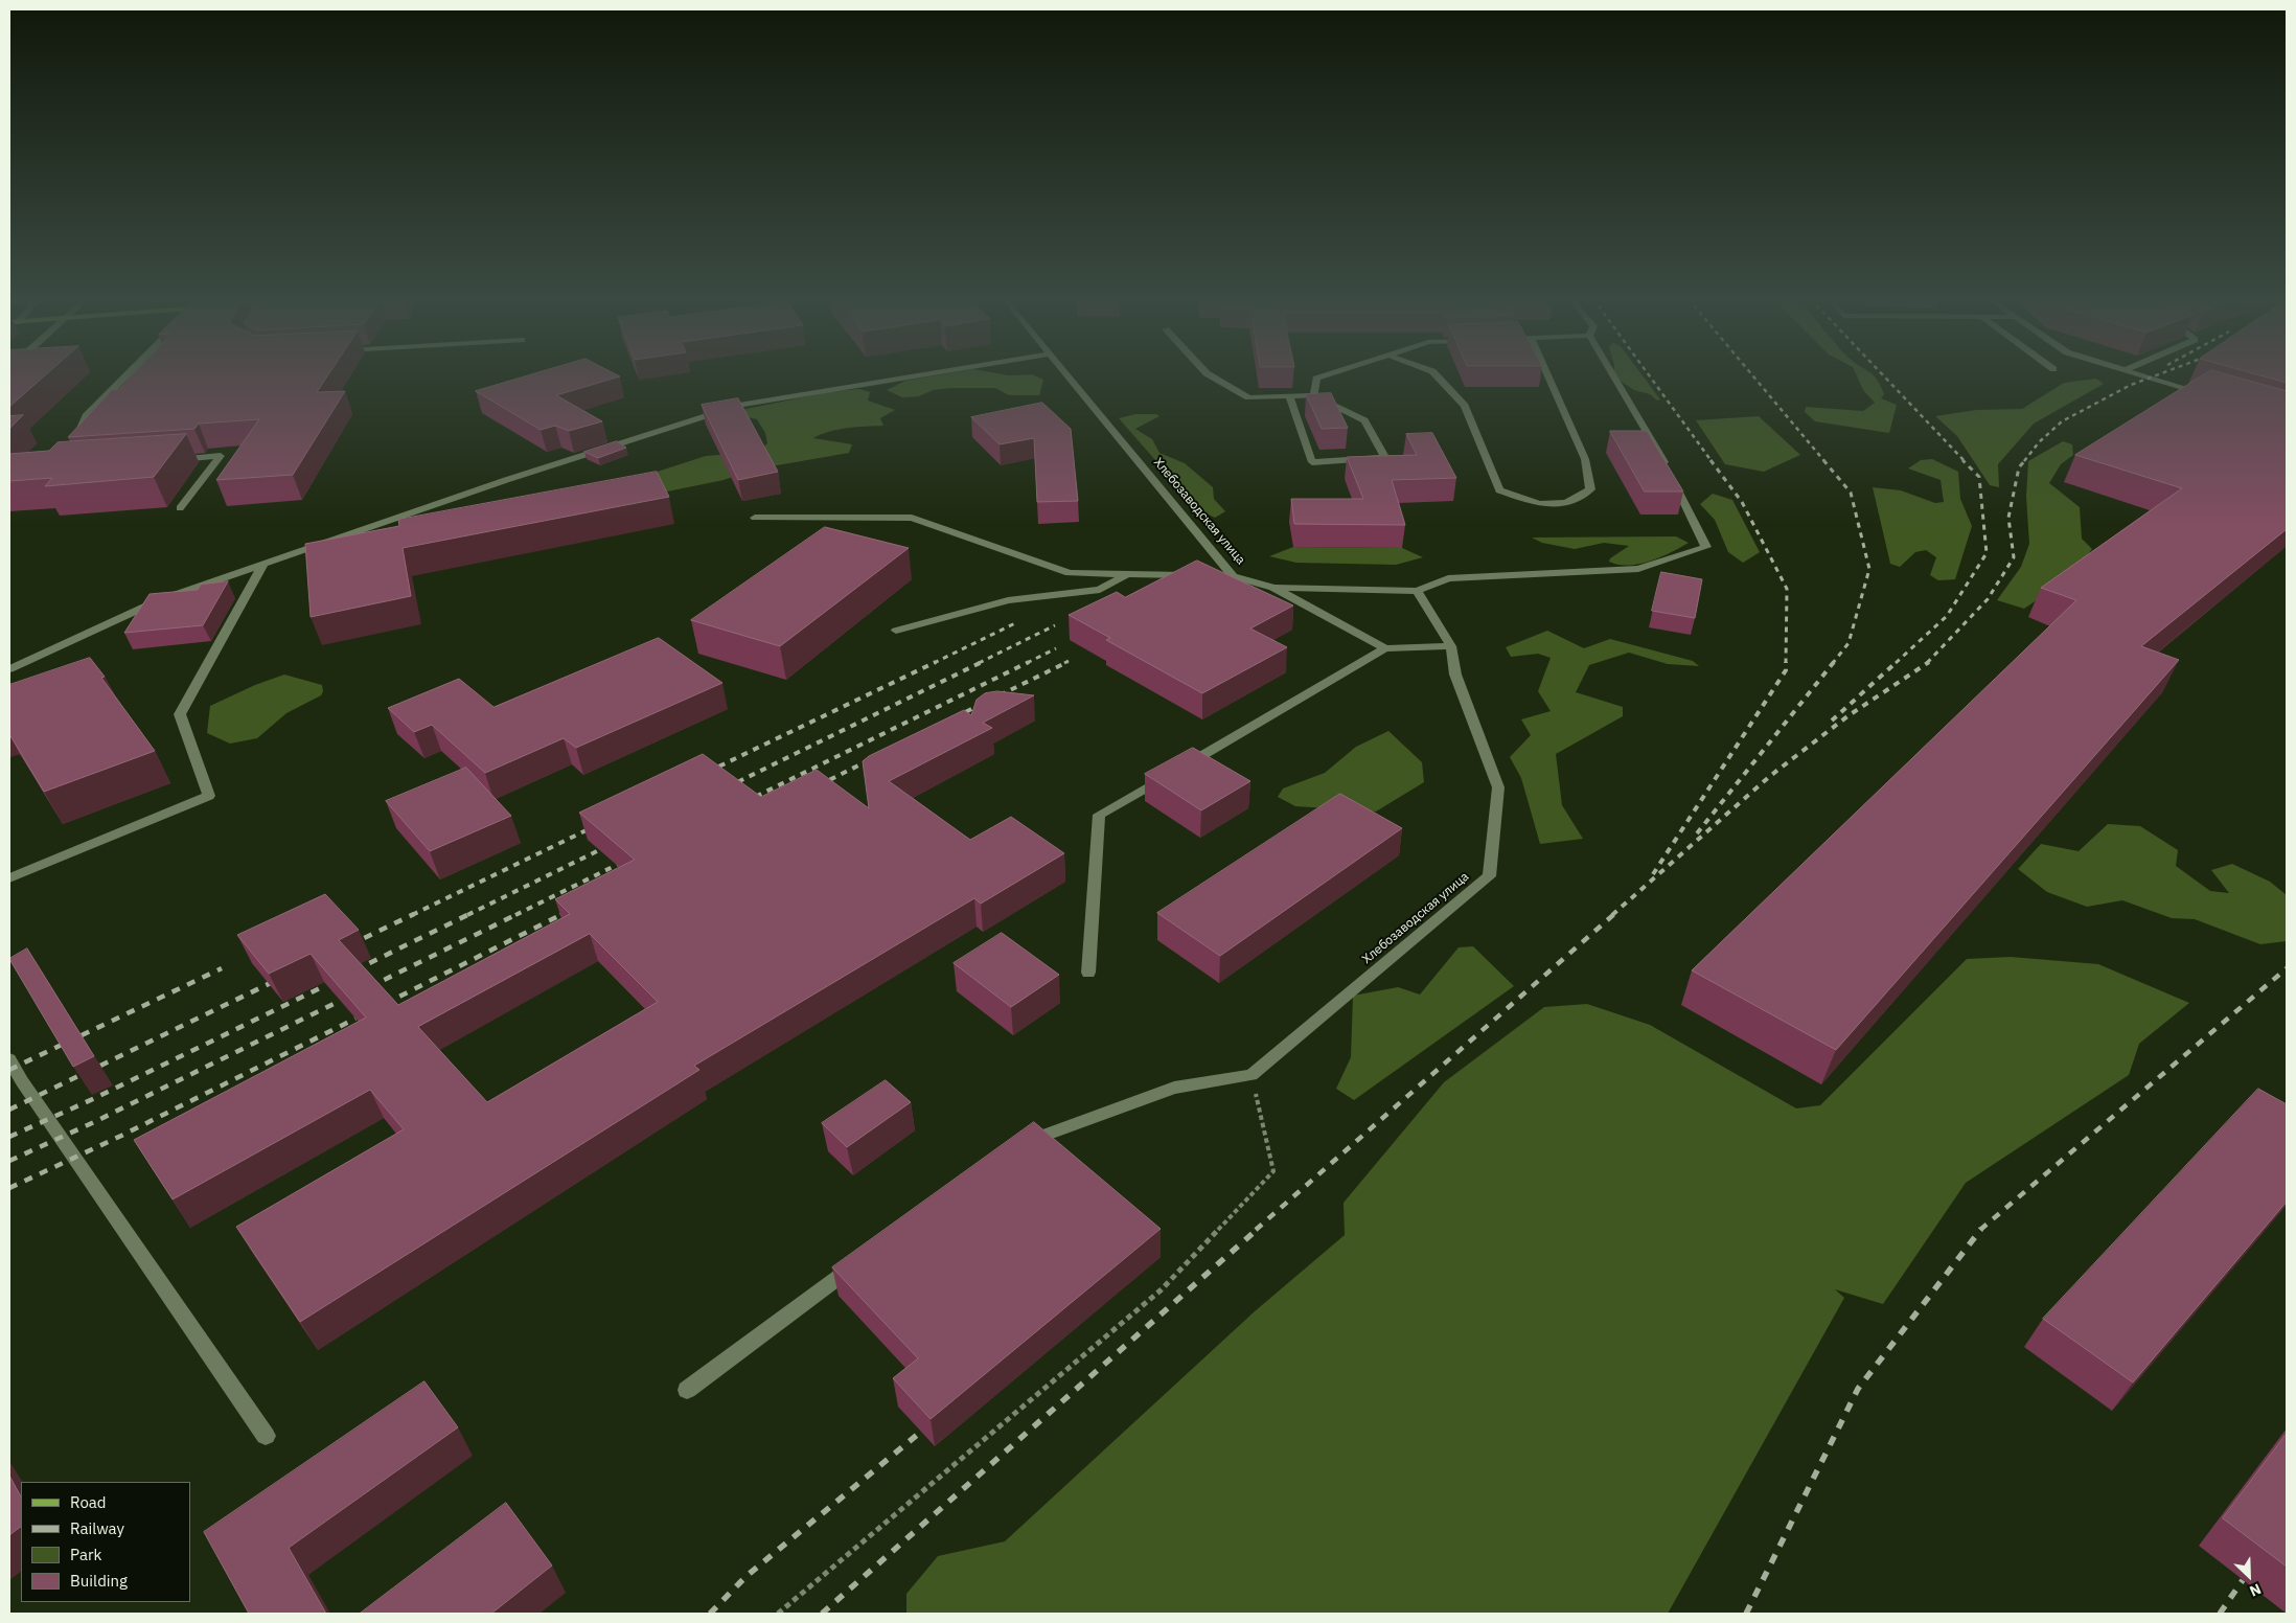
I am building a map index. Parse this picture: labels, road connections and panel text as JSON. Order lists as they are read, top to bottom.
{
  "streets": {
    "street": ["Хлебозаводская улица"]
  },
  "legend": [
    "Road",
    "Railway",
    "Park",
    "Building"
  ],
  "north": "bottom right"
}
